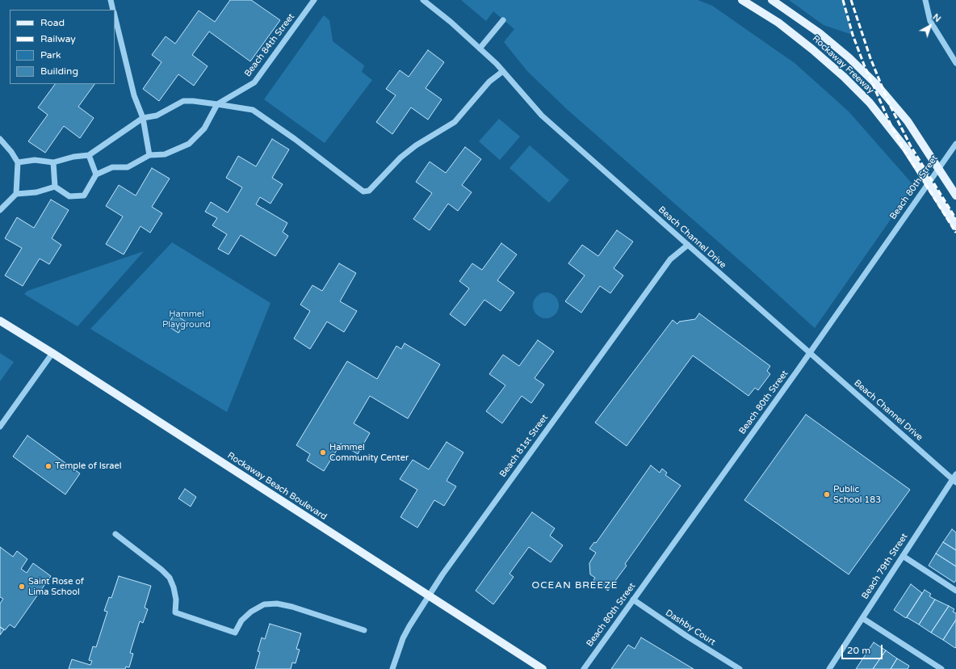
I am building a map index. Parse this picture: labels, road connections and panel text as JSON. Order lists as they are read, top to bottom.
{
  "streets": {
    "main road": ["Rockaway Freeway", "Rockaway Beach Boulevard"],
    "street": [
      "Beach 84th Street",
      "Beach 80th Street",
      "Beach Channel Drive",
      "Beach 81st Street",
      "Beach 79th Street",
      "Dashby Court"
    ]
  },
  "crossings": [
    ["Rockaway Freeway", "Beach 80th Street"],
    ["Beach 80th Street", "Beach Channel Drive"],
    ["Beach 80th Street", "Dashby Court"],
    ["Beach Channel Drive", "Beach 81st Street"],
    ["Beach Channel Drive", "Beach 79th Street"],
    ["Beach 81st Street", "Rockaway Beach Boulevard"]
  ],
  "districts": ["OCEAN BREEZE"],
  "parks": ["Hammel Playground"],
  "places": [
    "Hammel Community Center",
    "Temple of Israel",
    "Public School 183",
    "Saint Rose of Lima School"
  ],
  "legend": [
    "Road",
    "Railway",
    "Park",
    "Building"
  ],
  "scale_bar": "20 m",
  "north": "top right"
}
